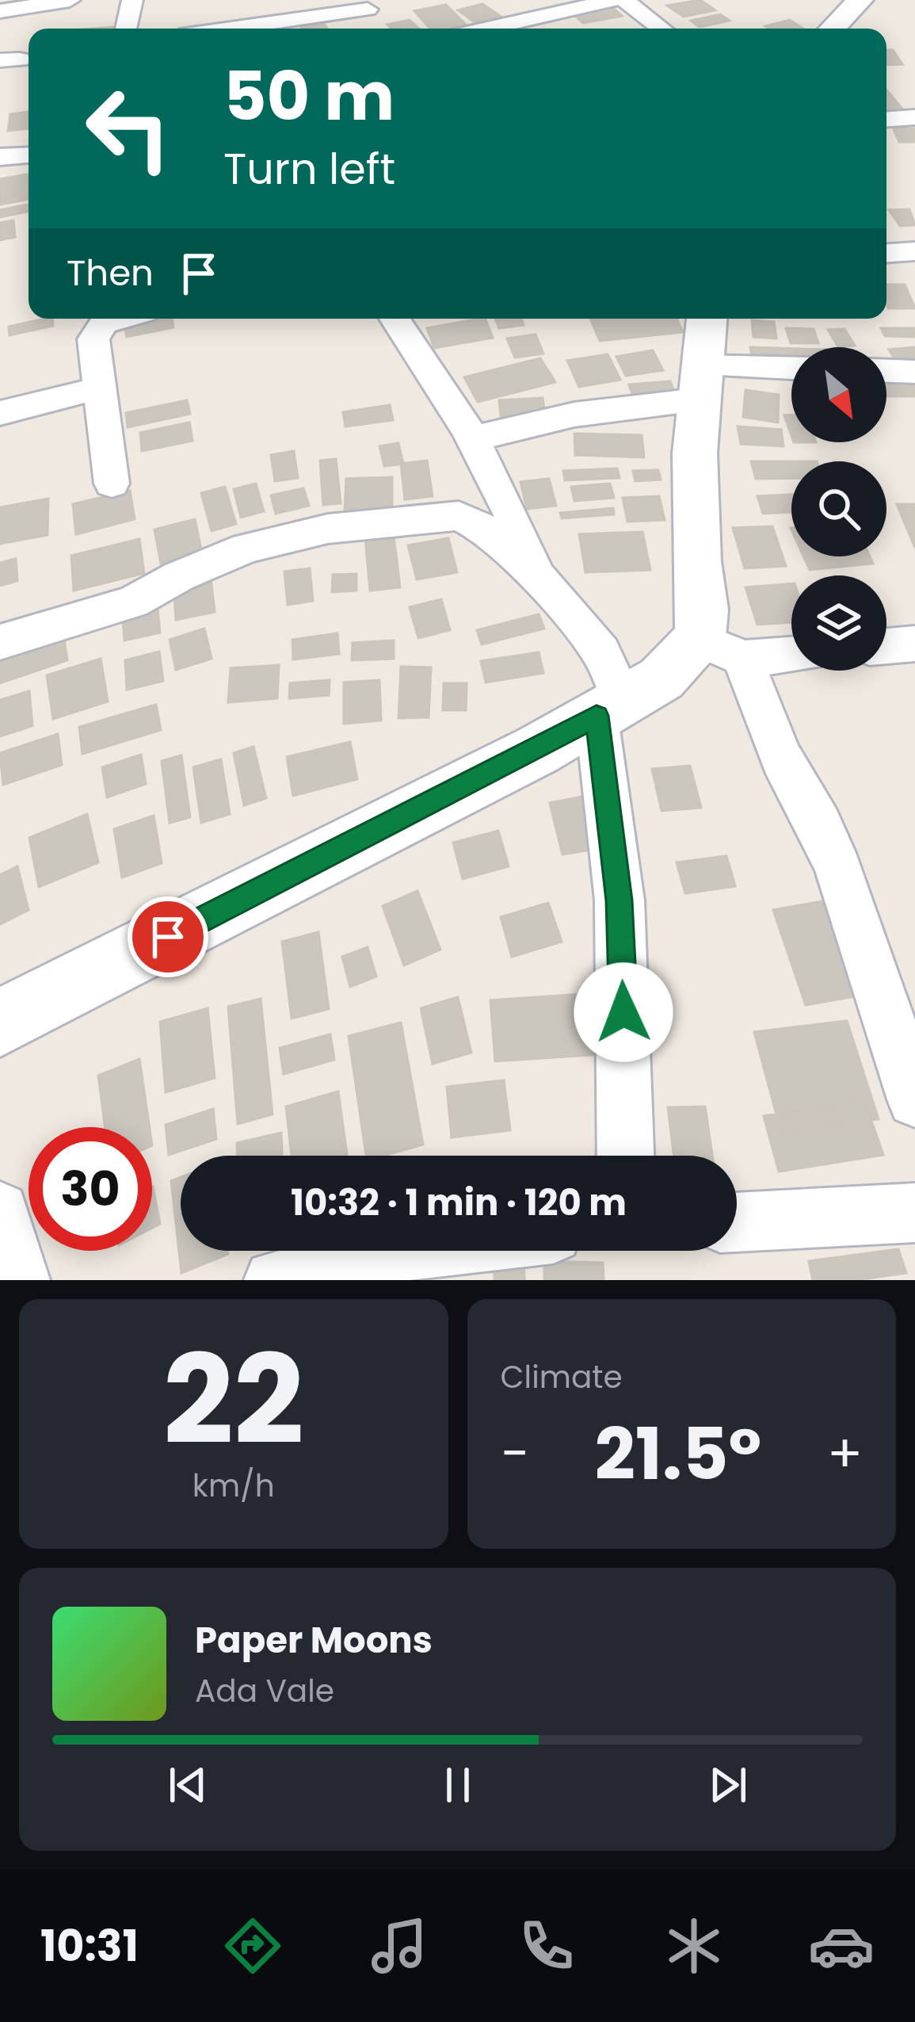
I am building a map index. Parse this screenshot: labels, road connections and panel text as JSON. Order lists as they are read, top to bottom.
{
  "north": "bottom right",
  "page": {
    "turn": ["50 m", "Turn left"],
    "then": "Then",
    "limit": "30",
    "trip": "10:32 · 1 min · 120 m",
    "tile": [
      ["22", "km/h"],
      "Climate"
    ],
    "heat": ["−", "21.5°", "+"],
    "song": ["Paper Moons", "Ada Vale"],
    "tabs": "10:31"
  }
}
